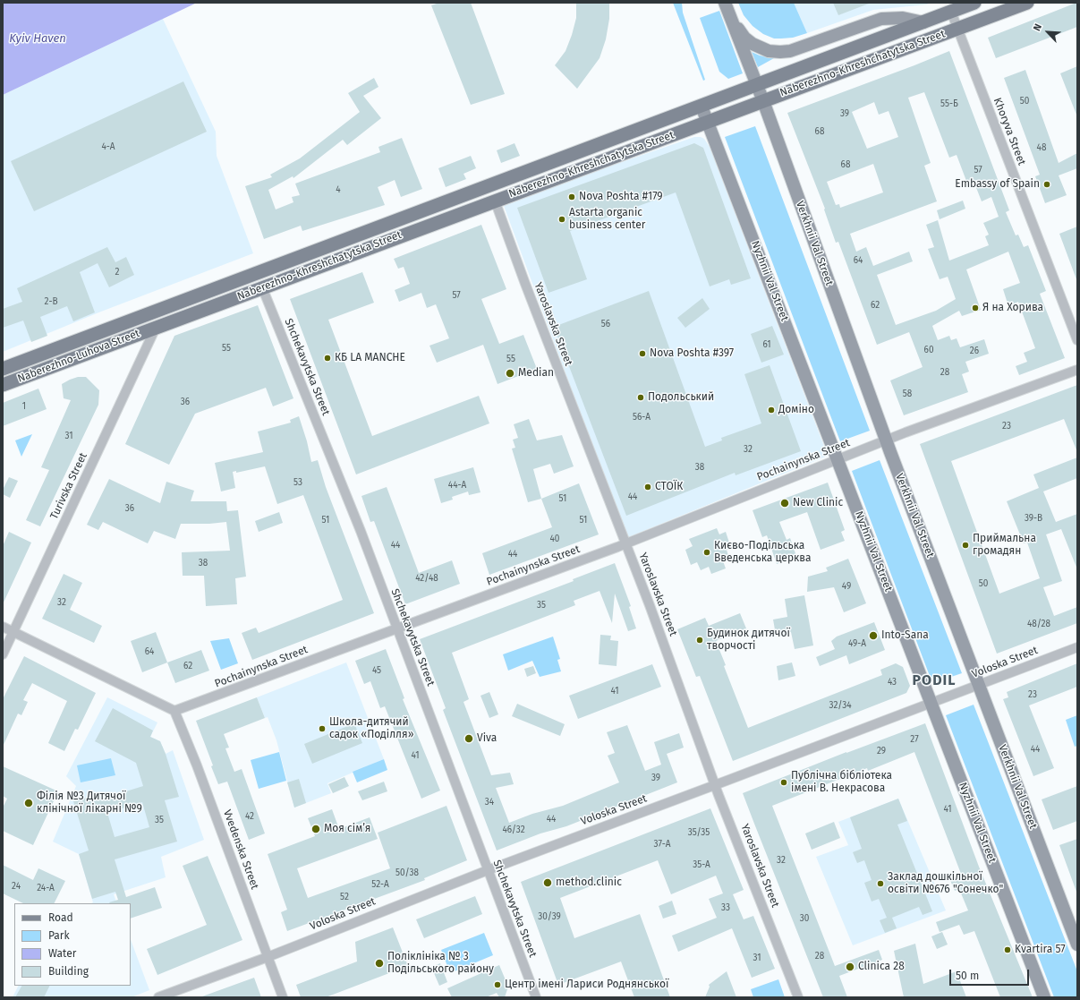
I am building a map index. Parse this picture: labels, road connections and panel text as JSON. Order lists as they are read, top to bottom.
{
  "streets": {
    "main road": [
      "Naberezhno-Khreshchatytska Street",
      "Verkhnii Val Street",
      "Nyzhnii Val Street",
      "Naberezhno-Luhova Street"
    ],
    "street": [
      "Khoryva Street",
      "Yaroslavska Street",
      "Shchekavytska Street",
      "Pochainynska Street",
      "Turivska Street",
      "Voloska Street",
      "Vvedenska Street"
    ]
  },
  "crossings": [
    ["Naberezhno-Khreshchatytska Street", "Khoryva Street"],
    ["Naberezhno-Khreshchatytska Street", "Verkhnii Val Street"],
    ["Naberezhno-Khreshchatytska Street", "Nyzhnii Val Street"],
    ["Naberezhno-Khreshchatytska Street", "Yaroslavska Street"],
    ["Naberezhno-Khreshchatytska Street", "Naberezhno-Luhova Street"],
    ["Naberezhno-Khreshchatytska Street", "Shchekavytska Street"],
    ["Naberezhno-Khreshchatytska Street", "Turivska Street"],
    ["Verkhnii Val Street", "Pochainynska Street"],
    ["Verkhnii Val Street", "Voloska Street"],
    ["Nyzhnii Val Street", "Pochainynska Street"],
    ["Nyzhnii Val Street", "Voloska Street"],
    ["Yaroslavska Street", "Pochainynska Street"],
    ["Yaroslavska Street", "Voloska Street"],
    ["Naberezhno-Luhova Street", "Turivska Street"],
    ["Shchekavytska Street", "Pochainynska Street"],
    ["Shchekavytska Street", "Voloska Street"],
    ["Pochainynska Street", "Vvedenska Street"],
    ["Voloska Street", "Vvedenska Street"]
  ],
  "districts": ["PODIL"],
  "water": ["Kyiv Haven"],
  "places": [
    "Embassy of Spain",
    "Nova Poshta #179",
    "Astarta organic business center",
    "Я на Хорива",
    "Nova Poshta #397",
    "КБ LA MANCHE",
    "Median",
    "Подольський",
    "Доміно",
    "СТОЇК",
    "New Clinic",
    "Приймальна громадян",
    "Києво-Подільська Введенська церква",
    "Into-Sana",
    "Будинок дитячої творчості",
    "Школа-дитячий садок «Поділля»",
    "Viva",
    "Публічна бібліотека імені В. Некрасова",
    "Філія №3 Дитячої клінічної лікарні №9",
    "Моя сім’я",
    "method.clinic",
    "Заклад дошкільної освіти №676 \"Сонечко\"",
    "Kvartira 57",
    "Поліклініка № 3 Подільського району",
    "Clinica 28",
    "Центр імені Лариси Роднянської"
  ],
  "house_numbers": [
    "50",
    "55-Б",
    "39",
    "68",
    "4-А",
    "48",
    "68",
    "57",
    "4",
    "64",
    "2",
    "57",
    "2-В",
    "62",
    "56",
    "61",
    "55",
    "60",
    "26",
    "55",
    "28",
    "58",
    "36",
    "1",
    "56-А",
    "23",
    "31",
    "32",
    "38",
    "53",
    "44-А",
    "44",
    "51",
    "36",
    "39-В",
    "51",
    "51",
    "40",
    "44",
    "44",
    "38",
    "42/48",
    "50",
    "49",
    "32",
    "35",
    "48/28",
    "49-А",
    "64",
    "62",
    "45",
    "43",
    "41",
    "23",
    "32/34",
    "27",
    "44",
    "29",
    "41",
    "39",
    "34",
    "41",
    "42",
    "44",
    "35",
    "46/32",
    "35/35",
    "37-А",
    "32",
    "35-А",
    "50/38",
    "52-А",
    "24",
    "24-А",
    "52",
    "33",
    "30/39",
    "30",
    "28",
    "31"
  ],
  "legend": [
    "Road",
    "Park",
    "Water",
    "Building"
  ],
  "scale_bar": "50 m",
  "north": "top left"
}
